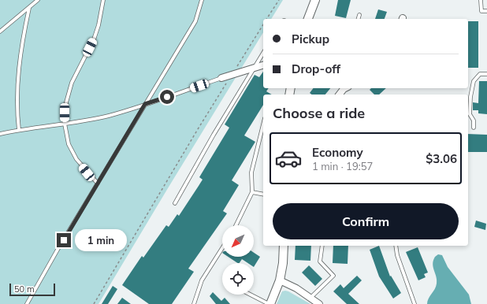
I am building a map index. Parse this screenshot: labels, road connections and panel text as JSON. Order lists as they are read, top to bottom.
{
  "scale_bar": "50 m",
  "north": "bottom left",
  "page": {
    "banner": ["Pickup", "Drop-off"],
    "heading": "Choose a ride",
    "list": [
      {
        "name": "Economy",
        "note": "1 min · 19:57",
        "value": "$3.06"
      }
    ],
    "buttons": "Confirm",
    "bubble": "1 min",
    "scale": "50 m"
  }
}
